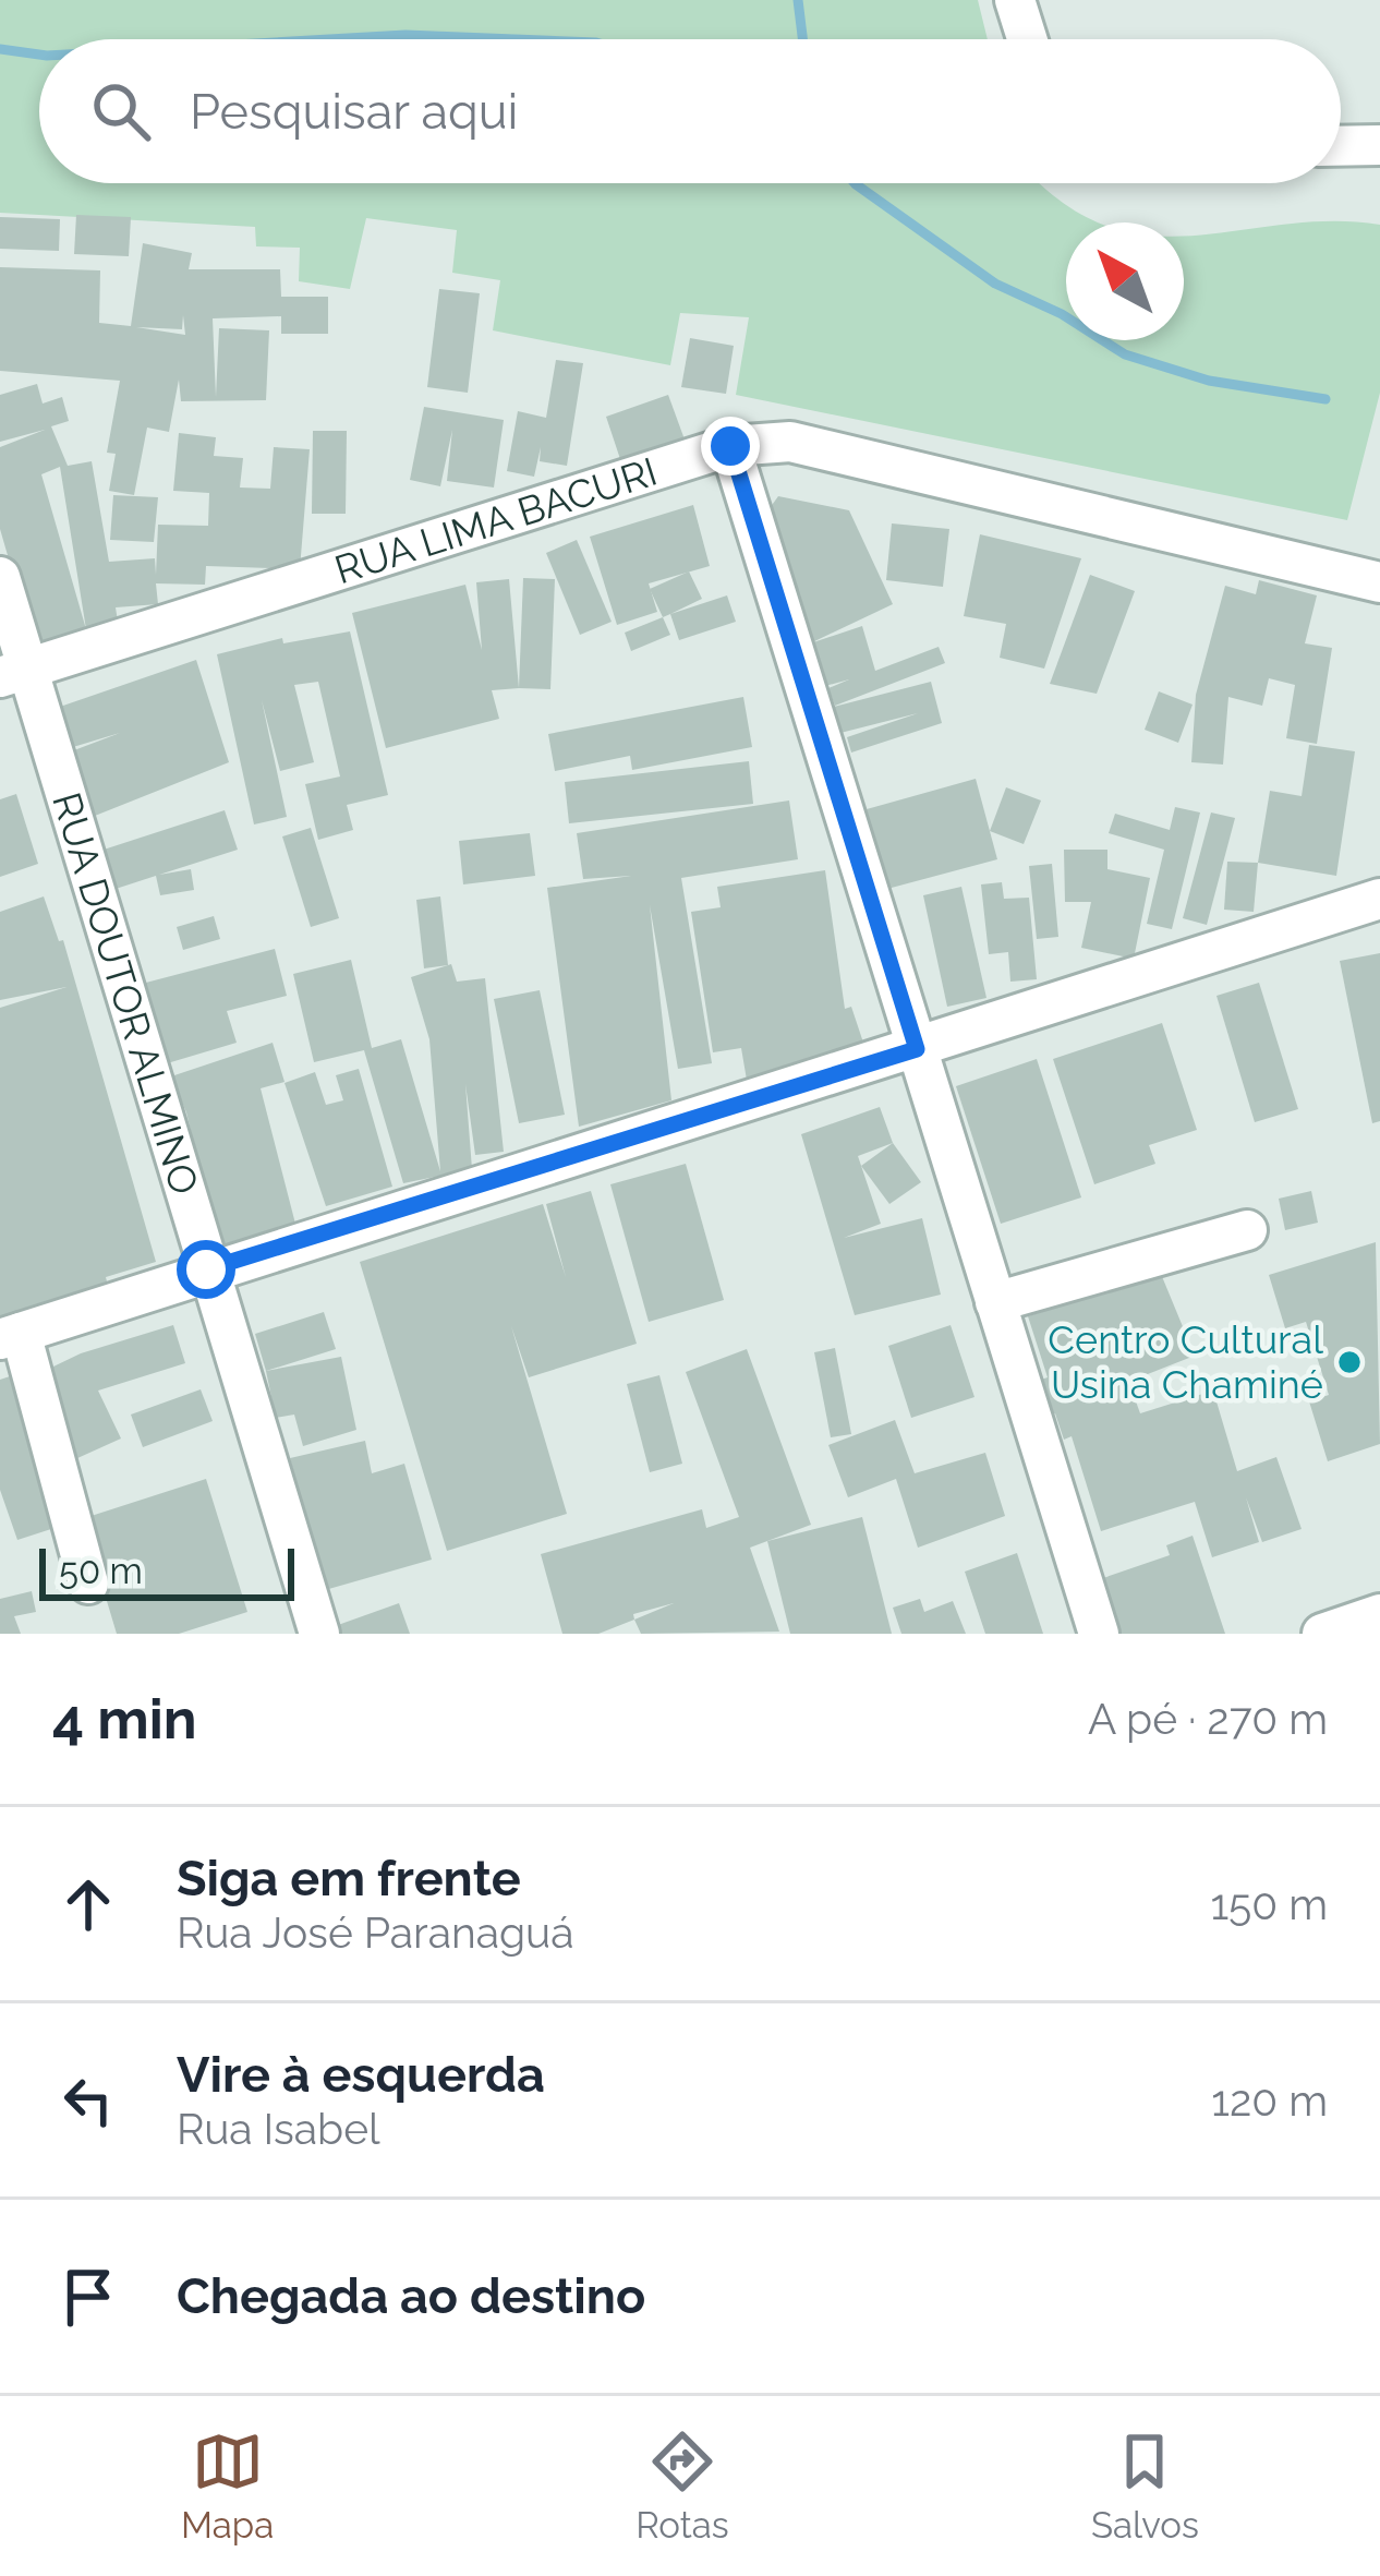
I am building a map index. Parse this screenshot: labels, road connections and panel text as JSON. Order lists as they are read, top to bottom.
{
  "streets": {
    "street": ["RUA LIMA BACURI", "RUA DOUTOR ALMINO"]
  },
  "crossings": [
    ["RUA LIMA BACURI", "RUA DOUTOR ALMINO"]
  ],
  "places": ["Centro Cultural Usina Chaminé"],
  "scale_bar": "50 m",
  "north": "top left",
  "page": {
    "search": "Pesquisar aqui",
    "scale": "50 m",
    "heading": ["4 min", "A pé · 270 m"],
    "list": [
      ["Siga em frente", "Rua José Paranaguá", "150 m"],
      ["Vire à esquerda", "Rua Isabel", "120 m"],
      "Chegada ao destino"
    ],
    "nav": ["Mapa", "Rotas", "Salvos"]
  }
}
